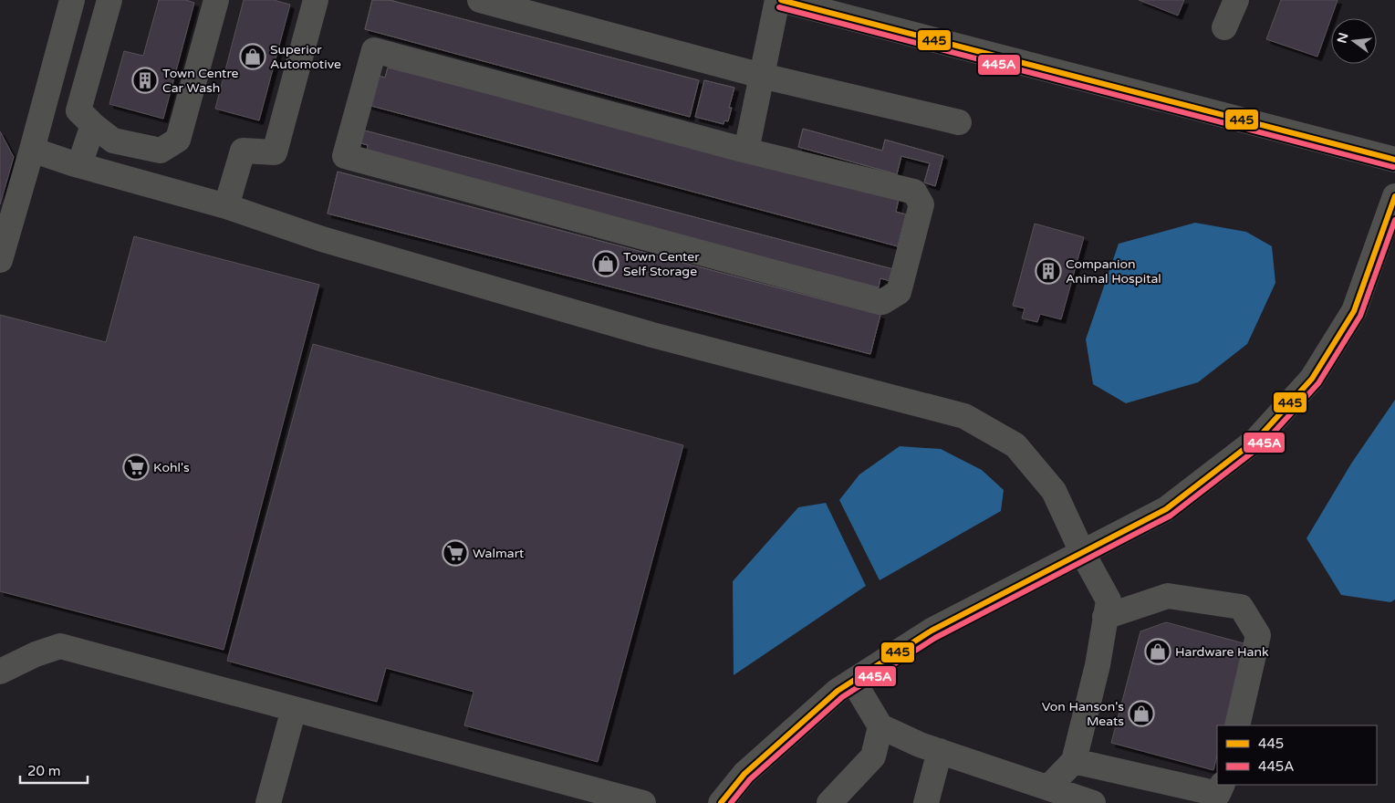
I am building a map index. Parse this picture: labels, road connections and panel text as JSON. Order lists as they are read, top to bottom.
{
  "places": {
    "shop": [
      "Superior Automotive",
      "Town Center Self Storage",
      "Hardware Hank",
      "Von Hanson's Meats"
    ],
    "building": ["Town Centre Car Wash", "Companion Animal Hospital"],
    "supermarket": ["Kohl's", "Walmart"]
  },
  "lines": ["transit line 445", "transit line 445A"],
  "legend": ["445", "445A"],
  "scale_bar": "20 m",
  "north": "left"
}
